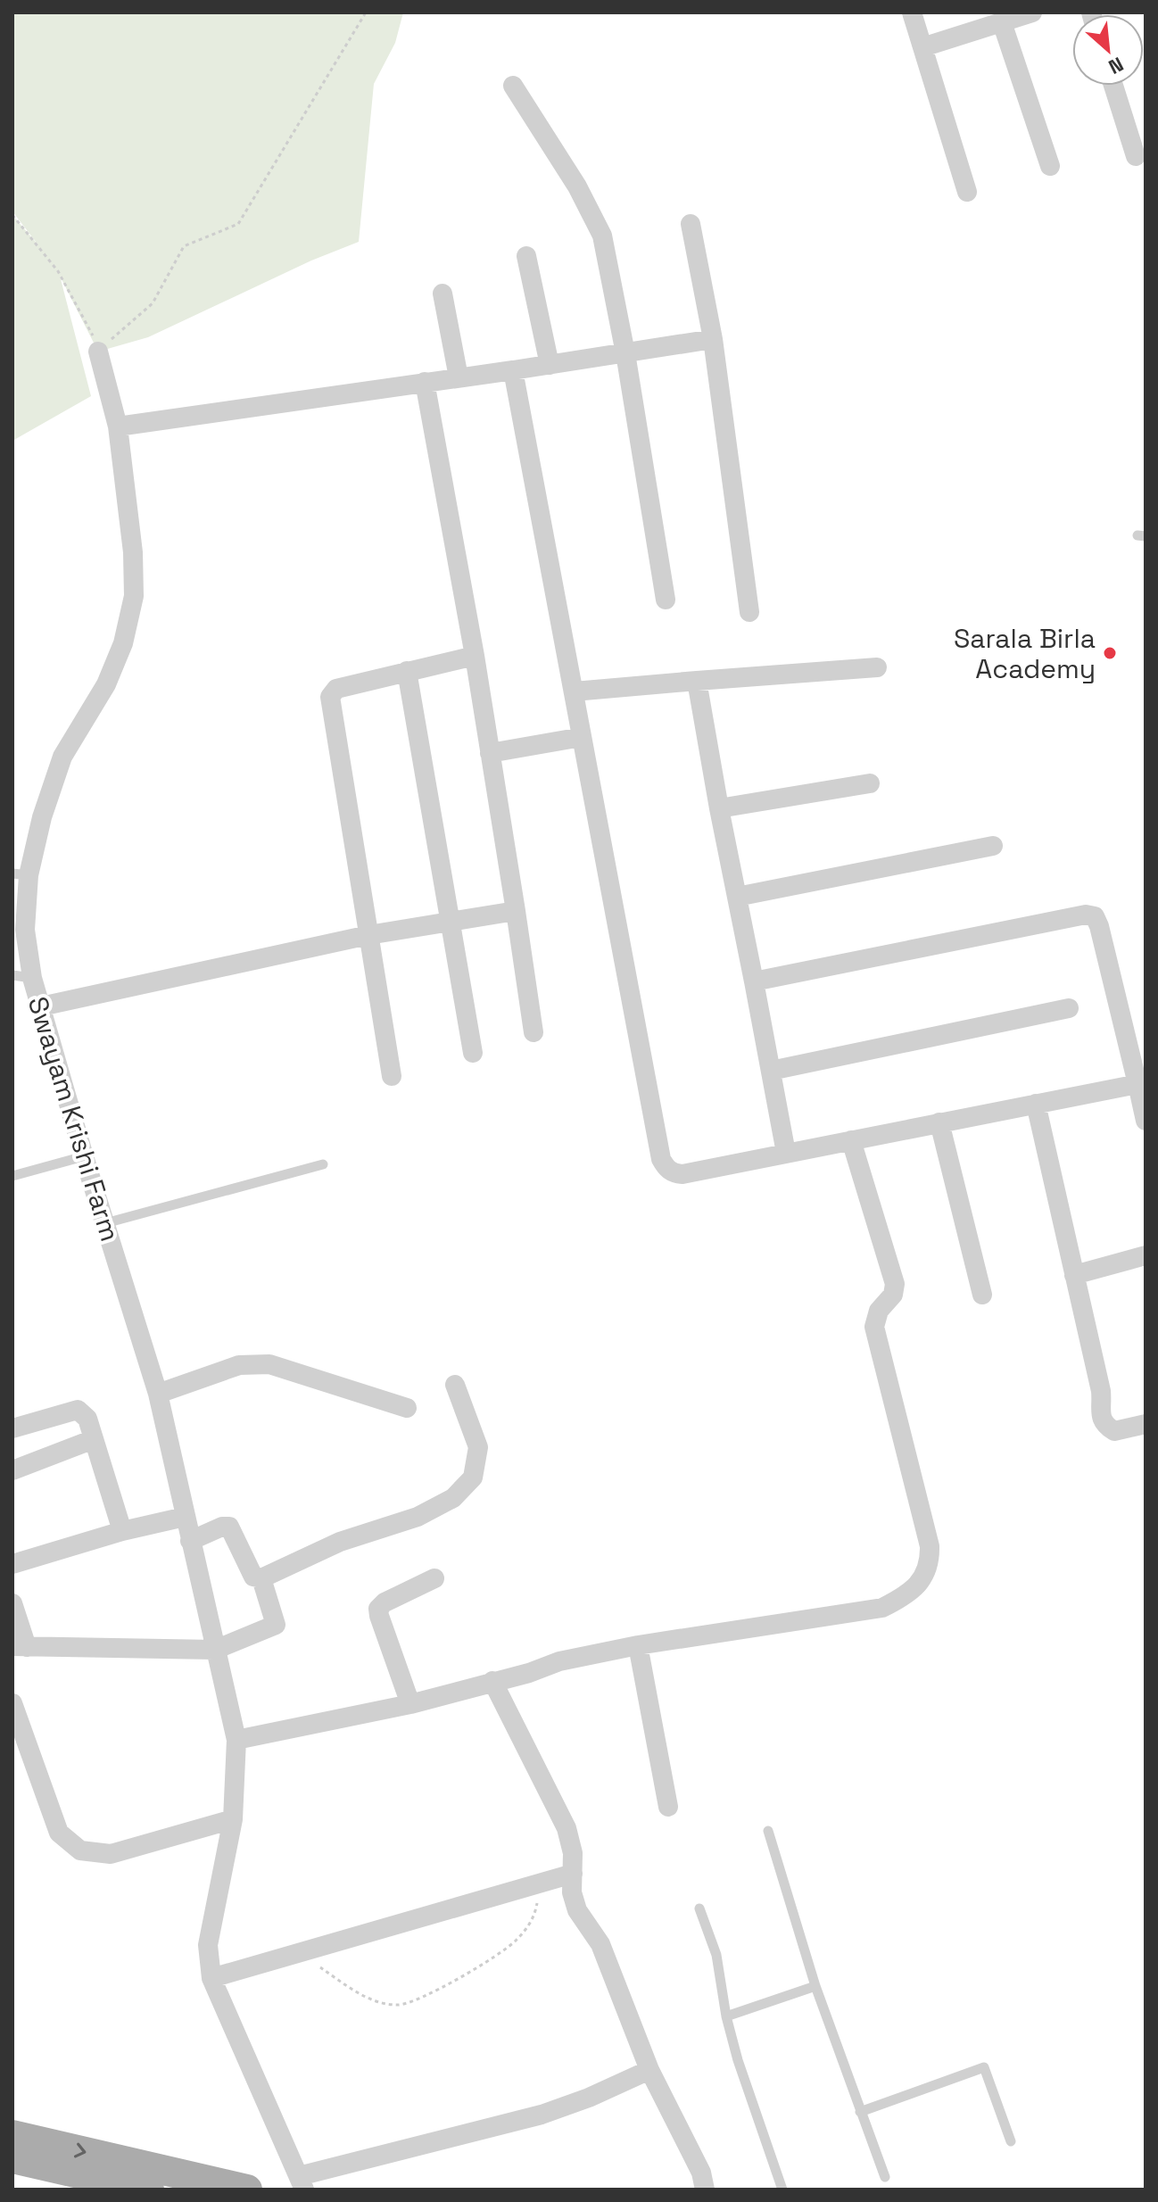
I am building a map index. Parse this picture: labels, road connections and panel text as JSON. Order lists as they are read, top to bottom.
{
  "streets": {
    "street": ["Swayam Krishi Farm"]
  },
  "places": ["Sarala Birla Academy"],
  "north": "bottom right"
}
